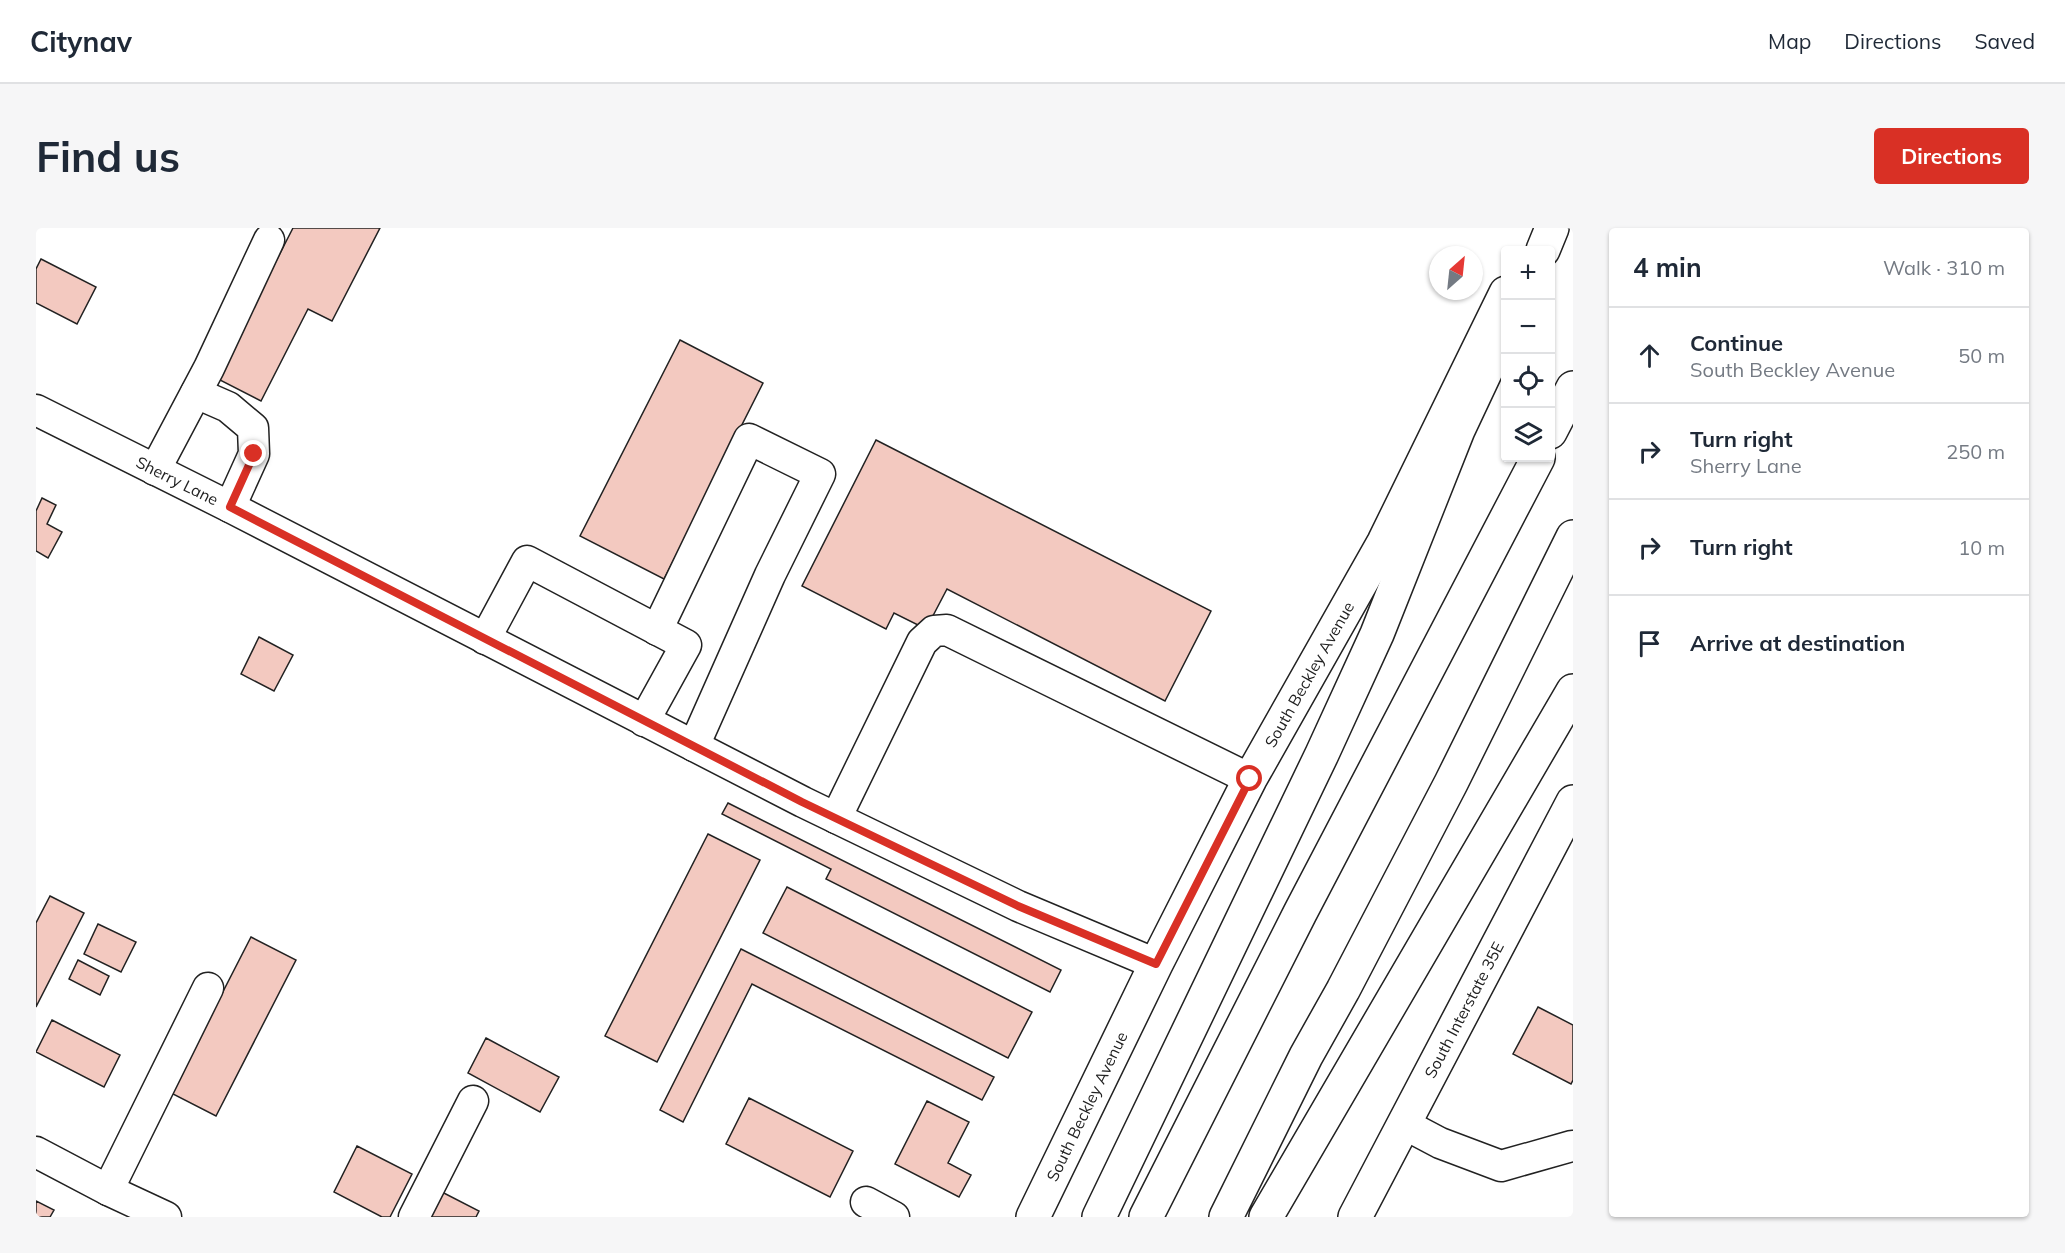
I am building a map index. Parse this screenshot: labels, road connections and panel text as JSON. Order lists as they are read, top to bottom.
{
  "streets": {
    "main road": ["South Beckley Avenue", "South Interstate 35E"],
    "street": ["Sherry Lane"]
  },
  "crossings": [
    ["Sherry Lane", "South Beckley Avenue"]
  ],
  "north": "top right",
  "page": {
    "header": "Citynav",
    "nav": ["Map", "Directions", "Saved"],
    "buttons": "Directions",
    "title": "Find us",
    "heading": ["4 min", "Walk · 310 m"],
    "map_buttons": ["+", "−"],
    "list": [
      ["Continue", "South Beckley Avenue", "50 m"],
      ["Turn right", "Sherry Lane", "250 m"],
      ["Turn right", "10 m"],
      "Arrive at destination"
    ]
  }
}
